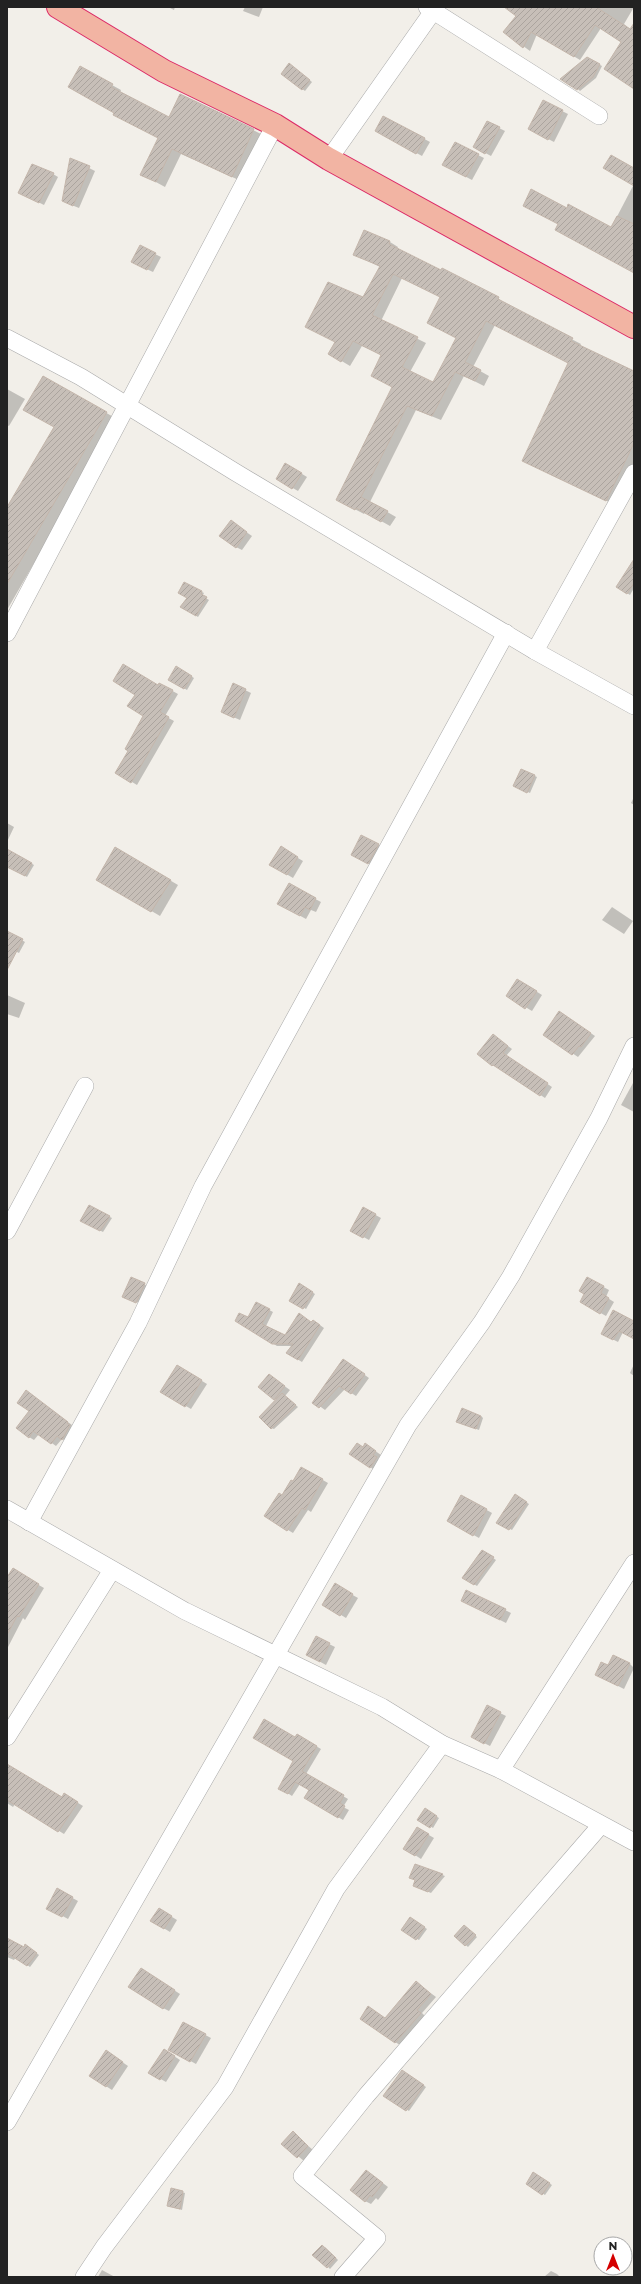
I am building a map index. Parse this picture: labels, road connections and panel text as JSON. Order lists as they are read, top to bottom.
{
  "north": "top"
}
